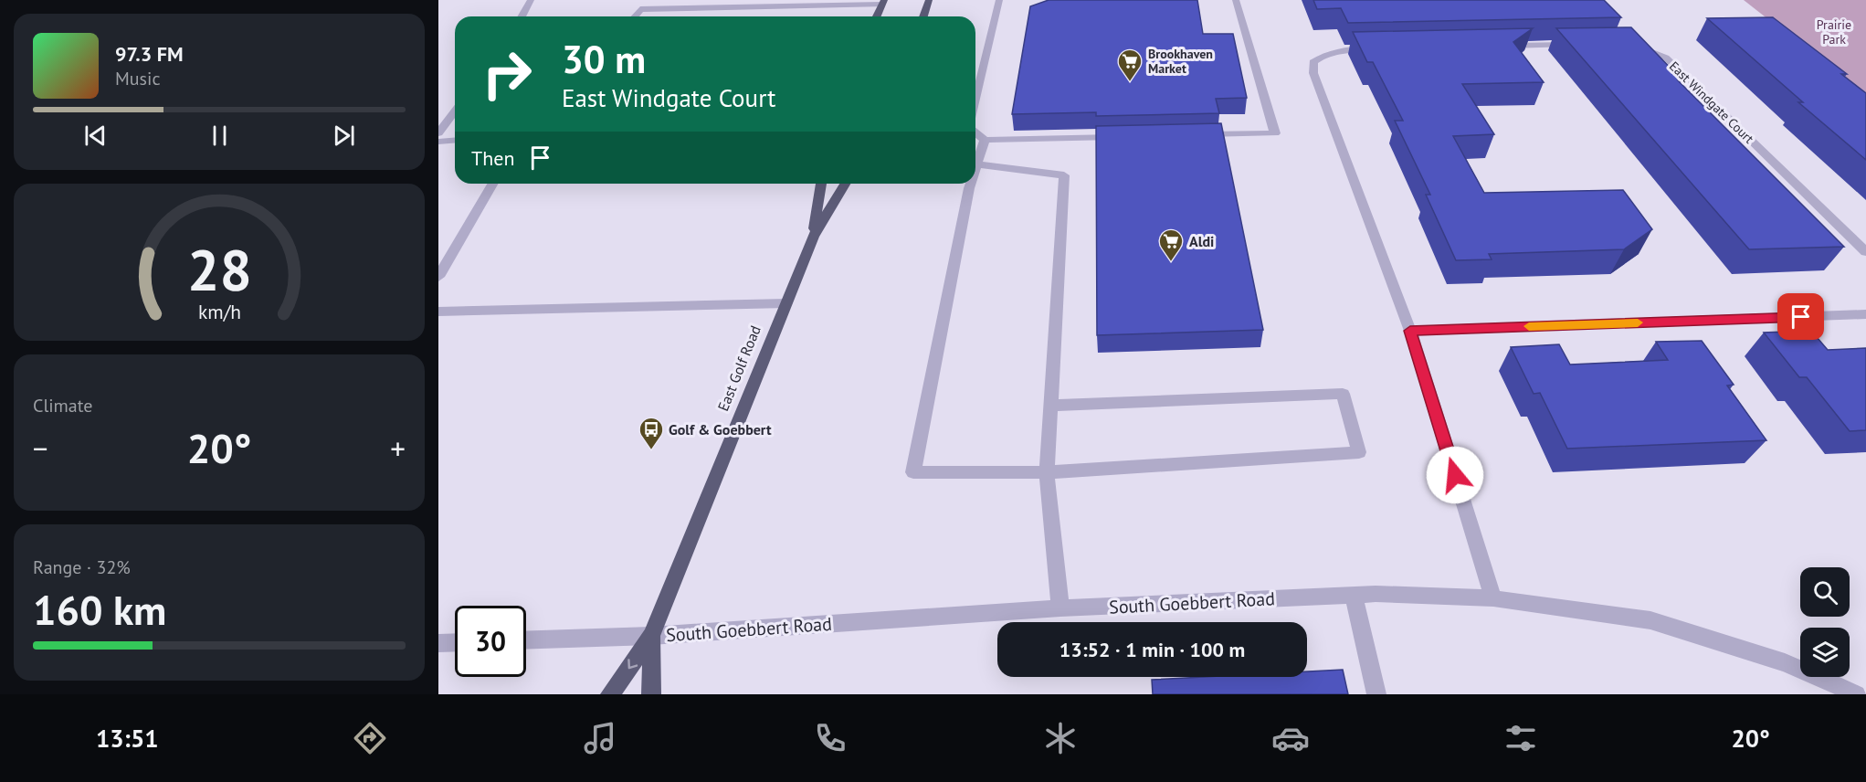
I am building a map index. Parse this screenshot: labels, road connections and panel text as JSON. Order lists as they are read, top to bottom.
{
  "streets": {
    "main road": ["East Golf Road"],
    "street": ["East Windgate Court", "South Goebbert Road"]
  },
  "crossings": [
    ["East Golf Road", "South Goebbert Road"]
  ],
  "parks": ["Prairie Park"],
  "places": {
    "supermarket": ["Brookhaven Market", "Aldi"],
    "bus stop": ["Golf & Goebbert"]
  },
  "page": {
    "turn": ["30 m", "East Windgate Court"],
    "song": ["97.3 FM", "Music"],
    "then": "Then",
    "tile": [
      "Climate",
      ["Range · 32%", "160 km"]
    ],
    "heat": ["−", "20°", "+"],
    "limit": "30",
    "trip": "13:52 · 1 min · 100 m",
    "tabs": ["13:51", "20°"],
    "gauge": ["28", "km/h"]
  }
}
